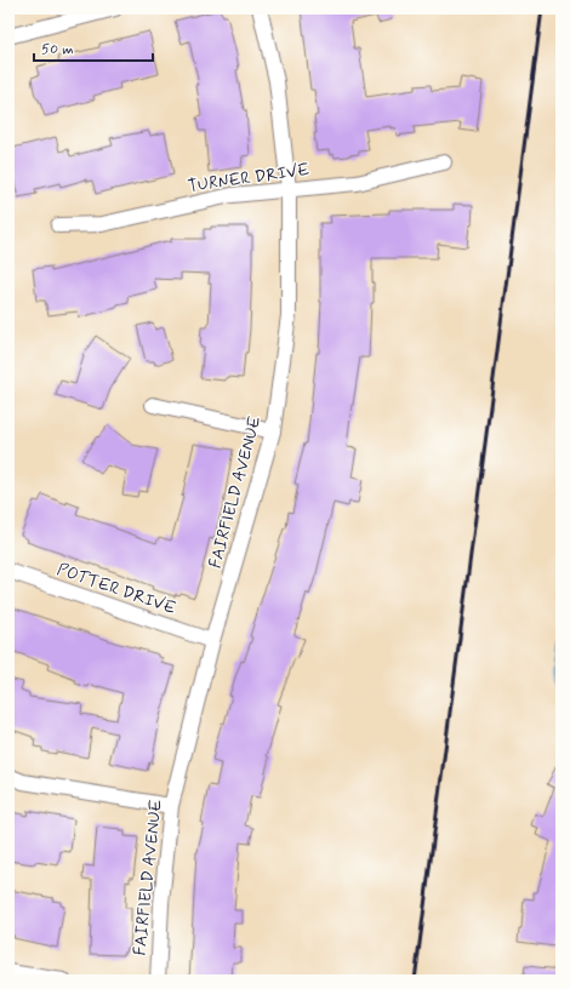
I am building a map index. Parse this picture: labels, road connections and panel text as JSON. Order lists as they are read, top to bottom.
{
  "streets": {
    "street": ["TURNER DRIVE", "FAIRFIELD AVENUE", "POTTER DRIVE"]
  },
  "crossings": [
    ["TURNER DRIVE", "FAIRFIELD AVENUE"],
    ["FAIRFIELD AVENUE", "POTTER DRIVE"]
  ],
  "scale_bar": "50 m"
}
